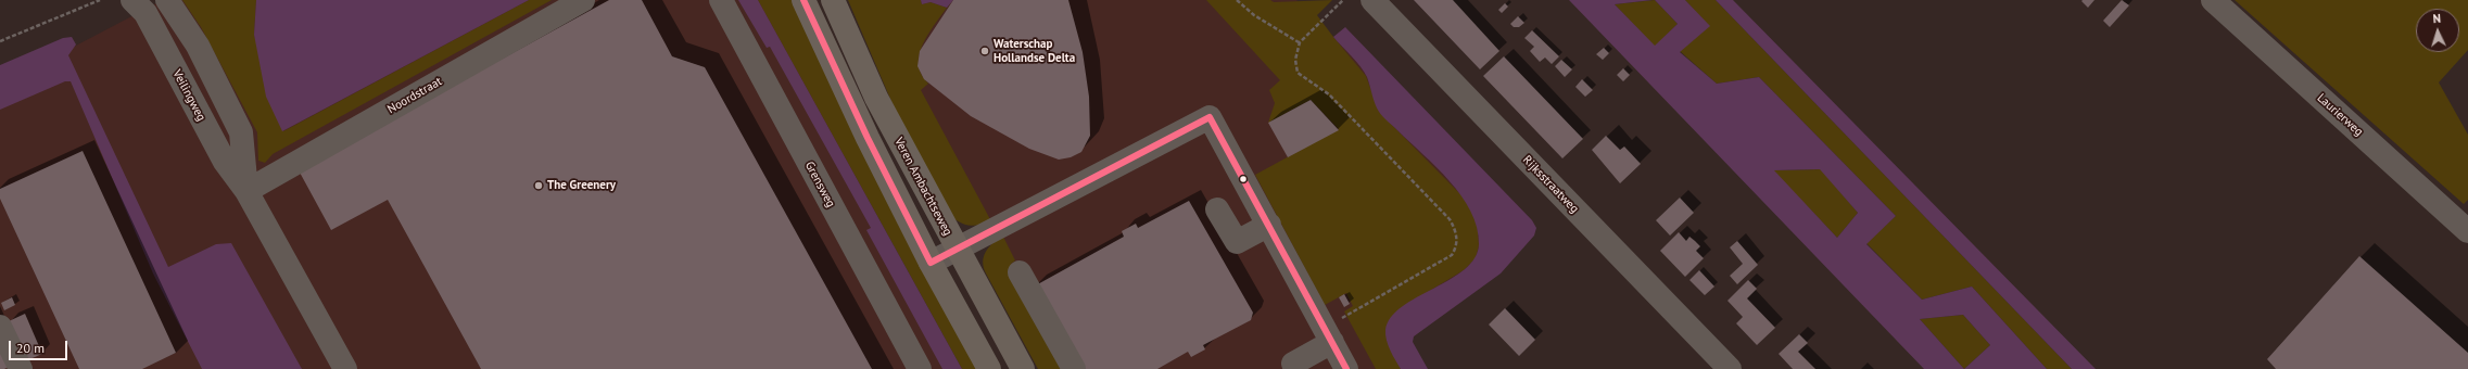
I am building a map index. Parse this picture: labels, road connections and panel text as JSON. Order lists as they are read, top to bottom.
{
  "streets": {
    "main road": ["Veren Ambachtseweg"],
    "street": [
      "Veilingweg",
      "Noordstraat",
      "Laurierweg",
      "Grensweg",
      "Rijksstraatweg"
    ]
  },
  "crossings": [
    ["Veilingweg", "Noordstraat"]
  ],
  "places": ["Waterschap Hollandse Delta", "The Greenery"],
  "scale_bar": "20 m",
  "north": "top"
}
